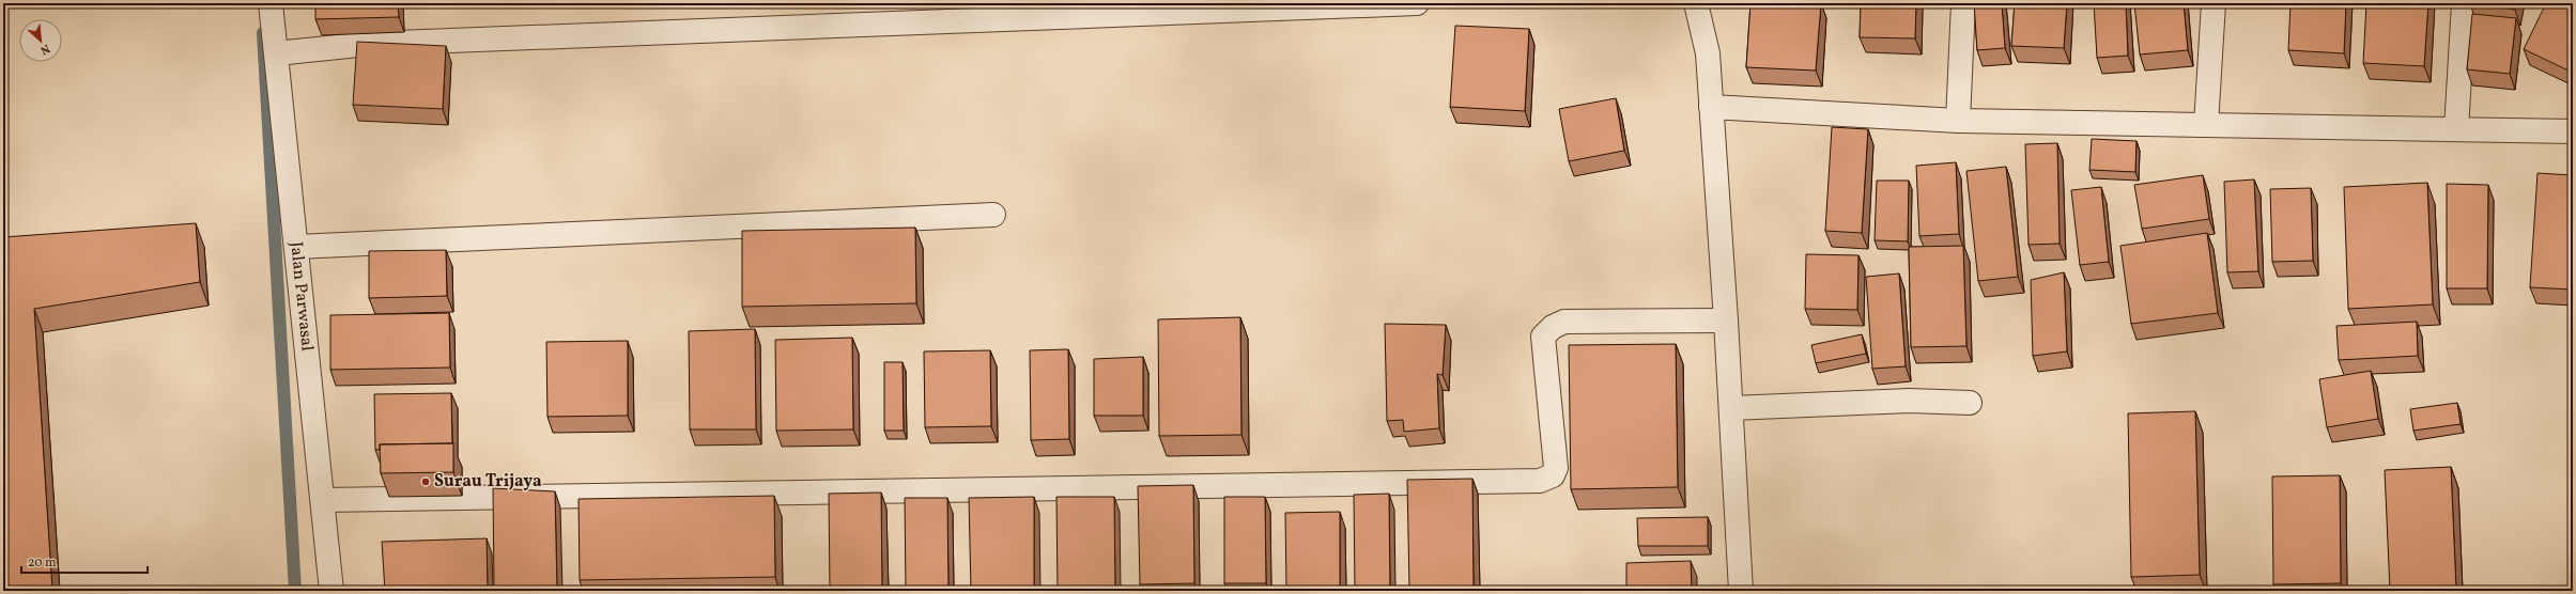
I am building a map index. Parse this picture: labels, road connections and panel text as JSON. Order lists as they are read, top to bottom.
{
  "streets": {
    "street": ["Jalan Parwasal"]
  },
  "places": ["Surau Trijaya"],
  "scale_bar": "20 m",
  "north": "bottom right"
}
